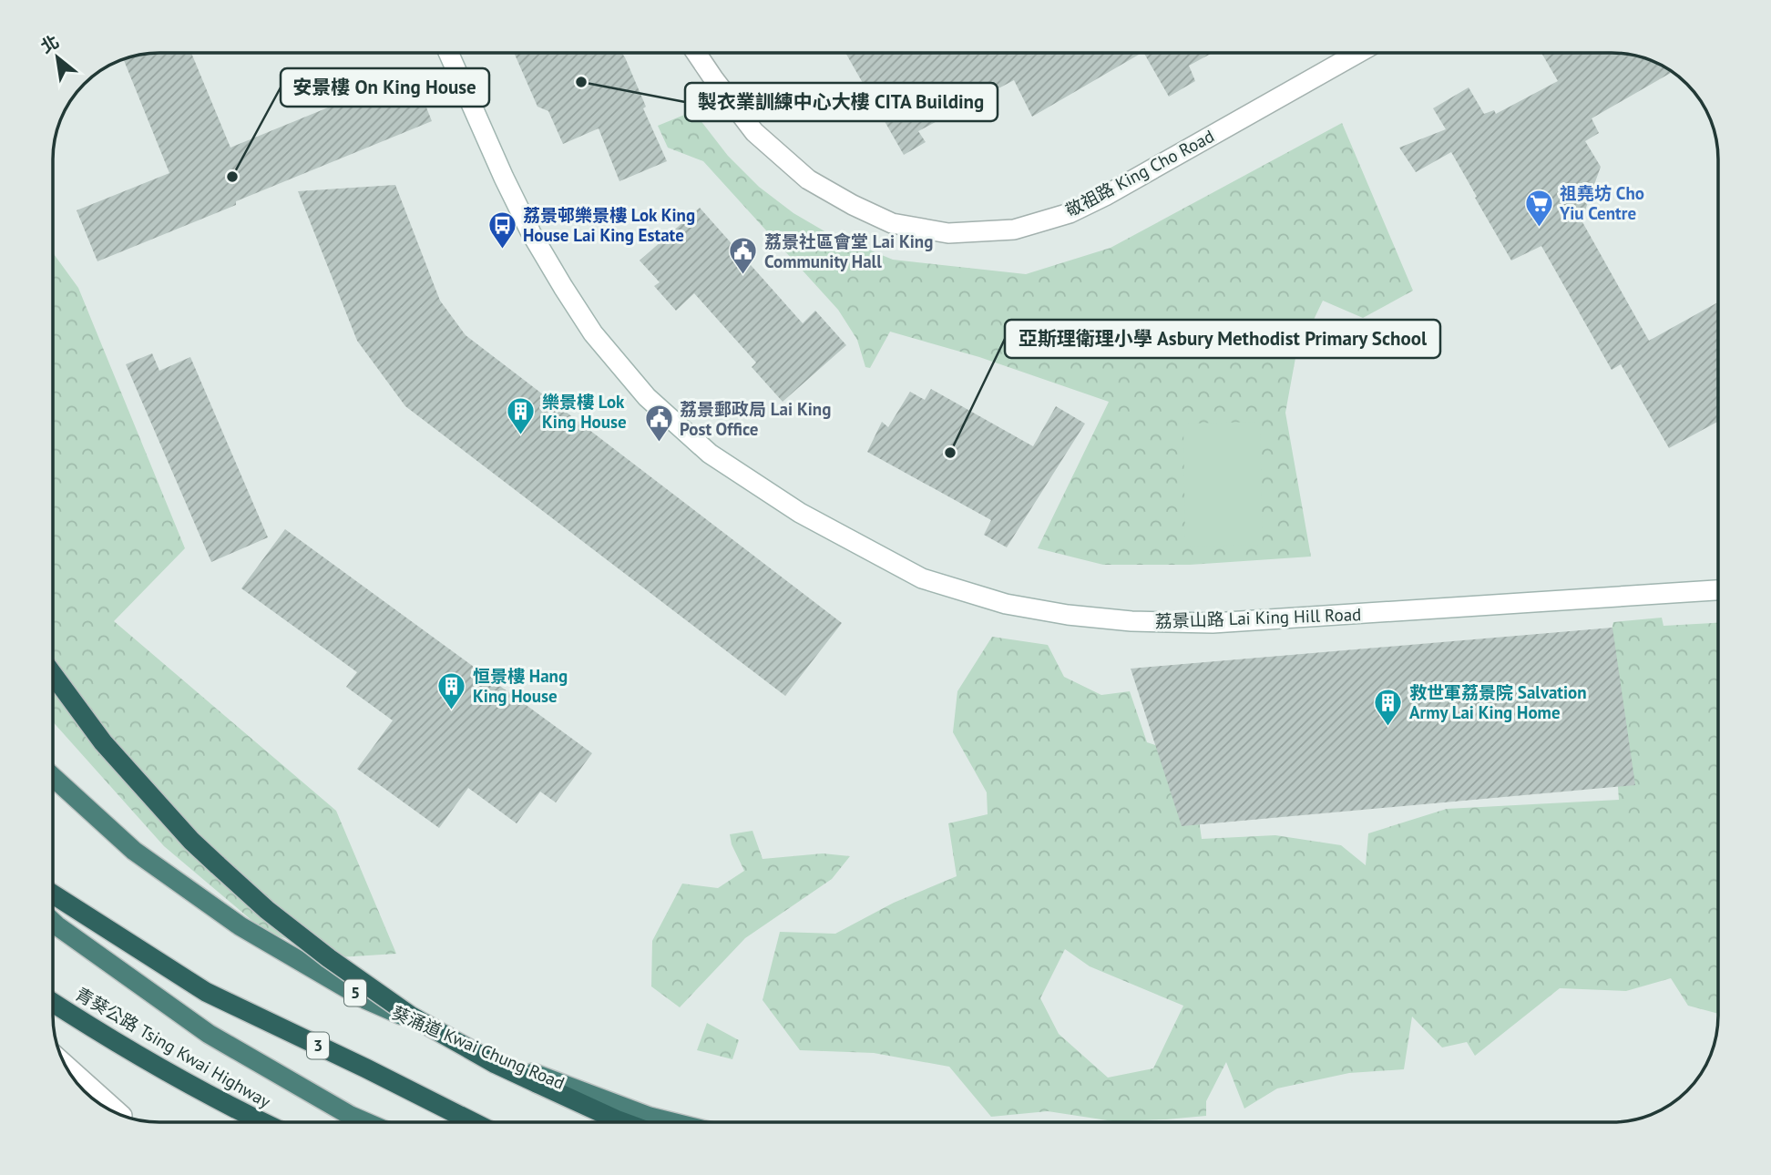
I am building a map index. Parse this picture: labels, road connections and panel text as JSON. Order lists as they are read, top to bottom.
{
  "streets": {
    "highway": [
      "5",
      "3",
      "青葵公路 Tsing Kwai Highway",
      "葵涌道 Kwai Chung Road"
    ],
    "main road": ["敬祖路 King Cho Road", "荔景山路 Lai King Hill Road"]
  },
  "places": {
    "other": ["製衣業訓練中心大樓 CITA Building", "安景樓 On King House", "亞斯理衛理小學 Asbury Methodist Primary School"],
    "supermarket": ["祖堯坊 Cho Yiu Centre"],
    "bus stop": ["荔景邨樂景樓 Lok King House Lai King Estate"],
    "public building": ["荔景社區會堂 Lai King Community Hall", "荔景郵政局 Lai King Post Office"],
    "building": ["樂景樓 Lok King House", "恒景樓 Hang King House", "救世軍荔景院 Salvation Army Lai King Home"]
  },
  "north": "top left"
}
